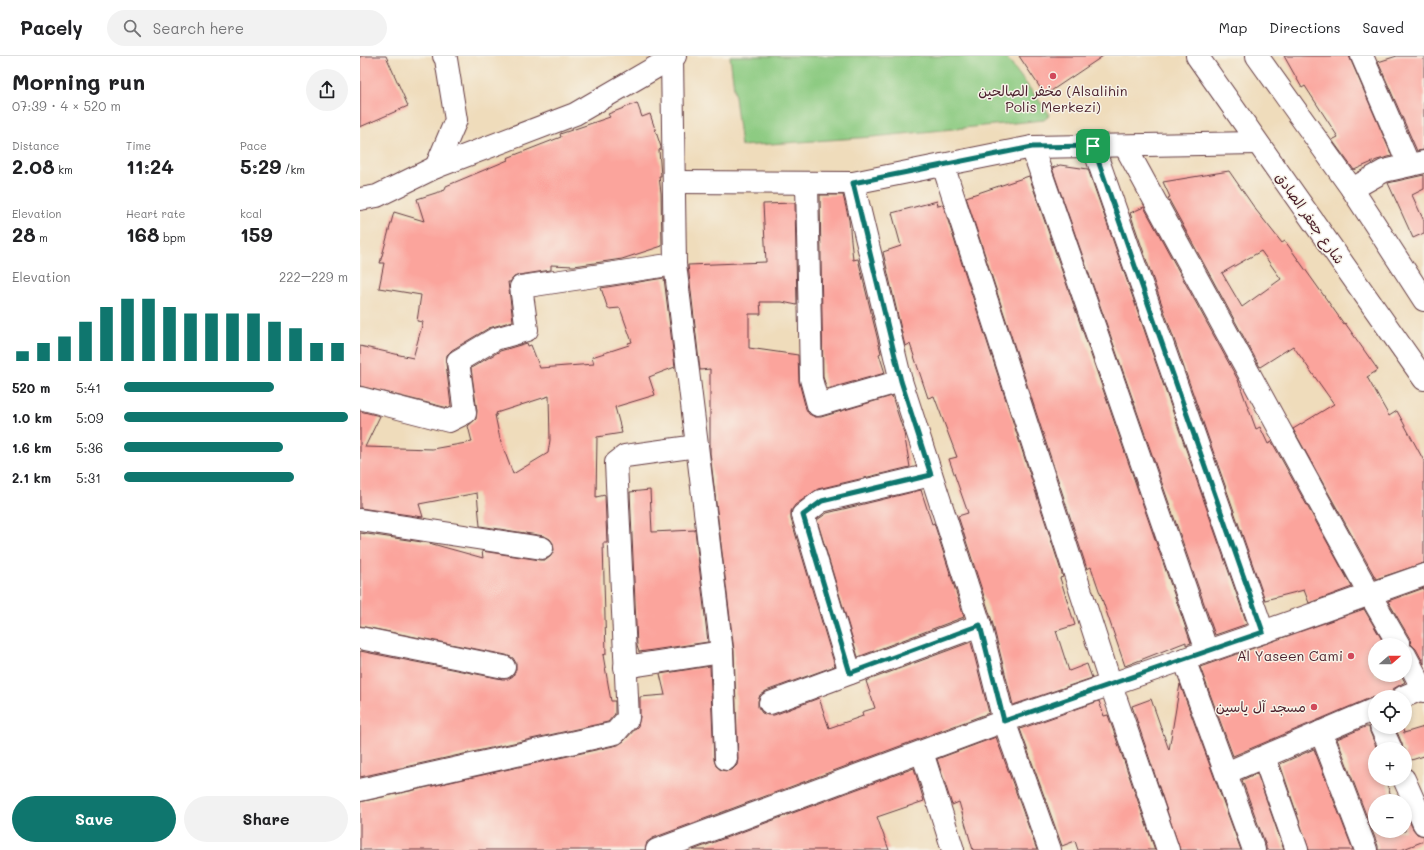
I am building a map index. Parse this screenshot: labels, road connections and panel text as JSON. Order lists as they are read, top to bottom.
{
  "streets": {
    "street": ["شارع جعفر الصادق"]
  },
  "places": ["مخفر الصالحين (Alsalihin Polis Merkezi)", "Al Yaseen Cami", "مسجد آل ياسين"],
  "north": "right",
  "page": {
    "header": "Pacely",
    "search": "Search here",
    "nav": ["Map", "Directions", "Saved"],
    "heading": ["Morning run", "07:39 · 4 × 520 m"],
    "stats": [
      ["Distance", "2.08 km"],
      ["Time", "11:24"],
      ["Pace", "5:29 /km"],
      ["Elevation", "28 m"],
      ["Heart rate", "168 bpm"],
      ["kcal", "159"]
    ],
    "chart": ["Elevation", "222–229 m"],
    "list": [
      {
        "name": "520 m",
        "note": "5:41"
      },
      {
        "name": "1.0 km",
        "note": "5:09"
      },
      {
        "name": "1.6 km",
        "note": "5:36"
      },
      {
        "name": "2.1 km",
        "note": "5:31"
      }
    ],
    "map_buttons": ["+", "−"],
    "buttons": ["Save", "Share"]
  }
}
